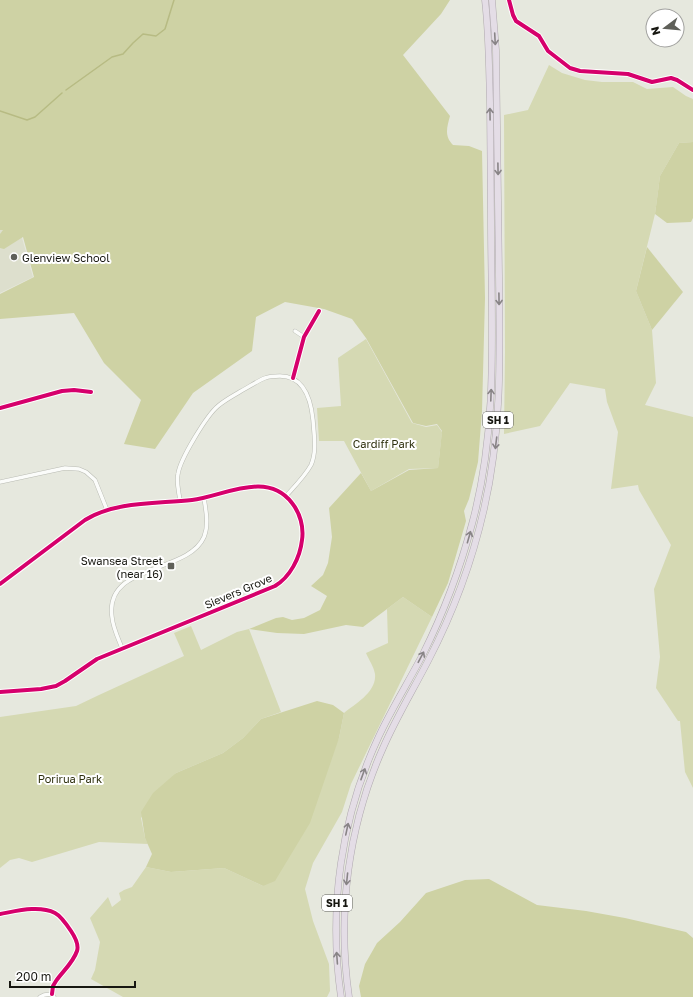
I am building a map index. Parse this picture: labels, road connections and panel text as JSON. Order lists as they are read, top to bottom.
{
  "streets": {
    "highway": ["SH 1"],
    "street": ["Sievers Grove"]
  },
  "parks": ["Cardiff Park", "Porirua Park"],
  "places": {
    "other": ["Glenview School"],
    "transit": ["Swansea Street (near 16)"]
  },
  "scale_bar": "200 m",
  "north": "left"
}
